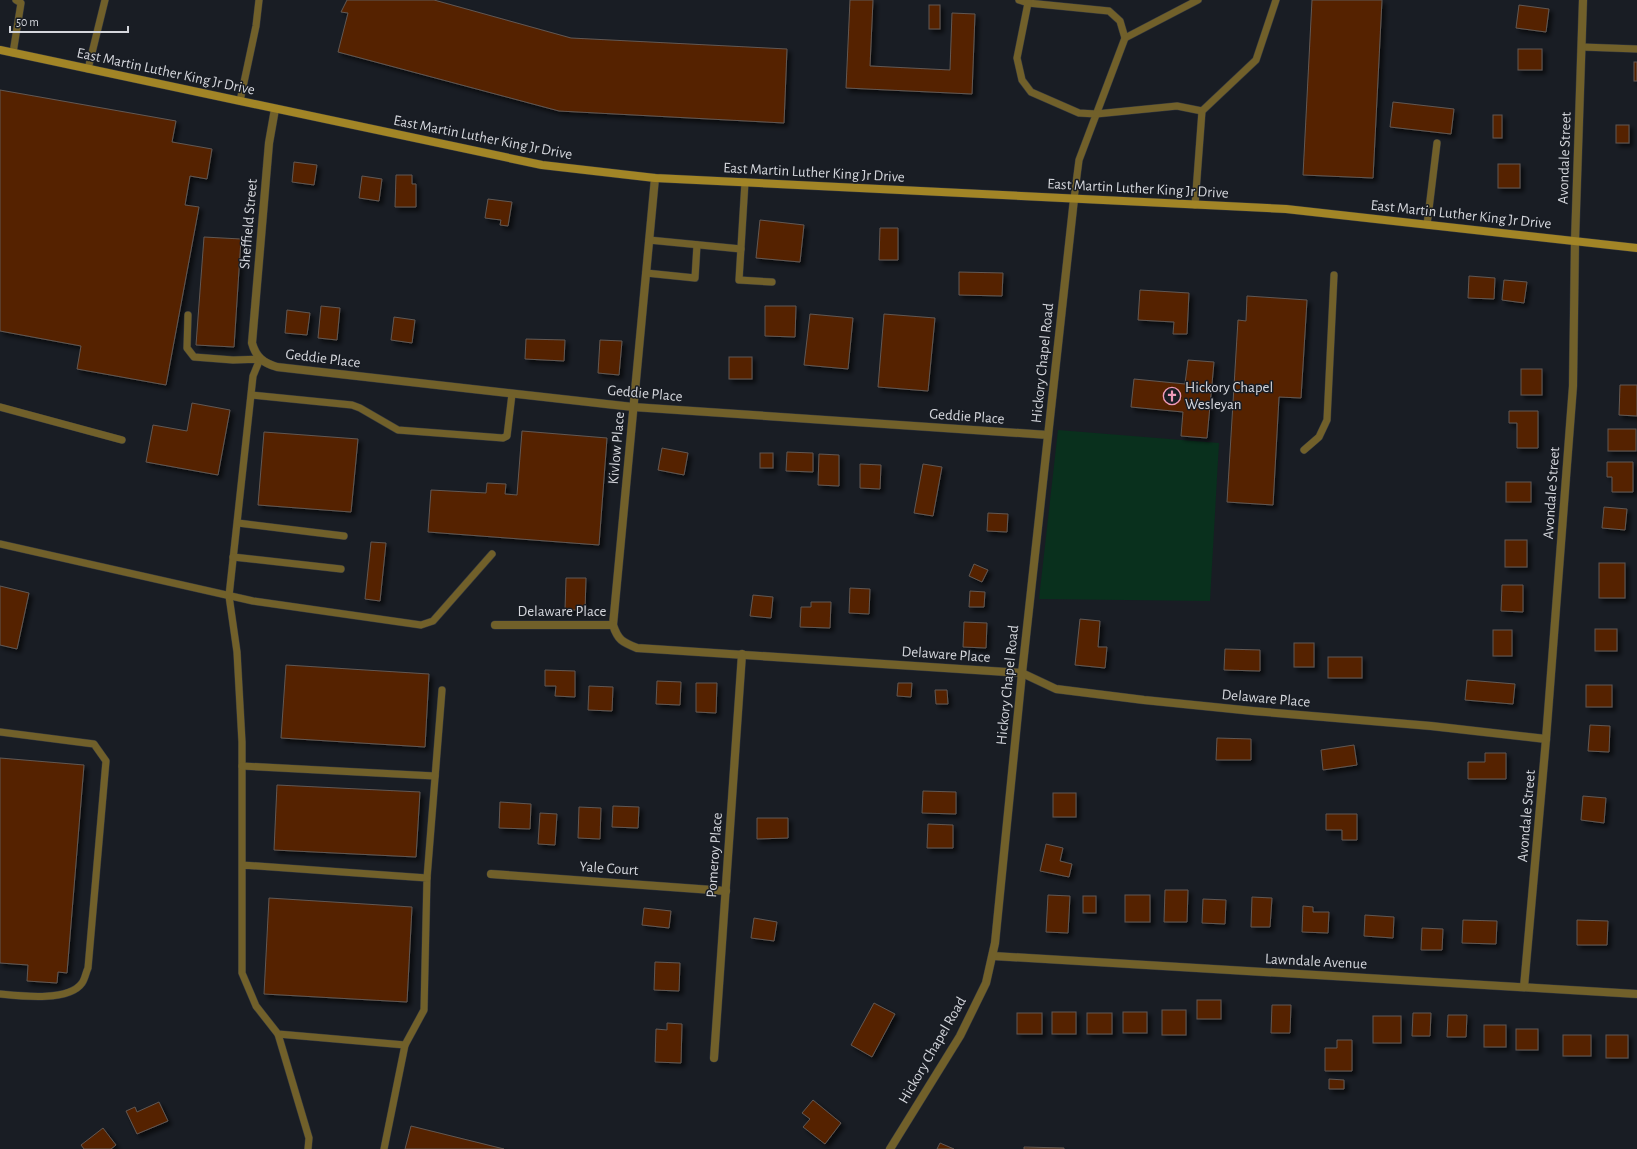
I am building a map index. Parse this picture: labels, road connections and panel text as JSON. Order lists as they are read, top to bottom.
{
  "streets": {
    "main road": ["East Martin Luther King Jr Drive"],
    "street": [
      "Avondale Street",
      "Sheffield Street",
      "Geddie Place",
      "Hickory Chapel Road",
      "Kivlow Place",
      "Delaware Place",
      "Pomeroy Place",
      "Yale Court",
      "Lawndale Avenue"
    ]
  },
  "crossings": [
    ["East Martin Luther King Jr Drive", "Avondale Street"],
    ["East Martin Luther King Jr Drive", "Sheffield Street"],
    ["East Martin Luther King Jr Drive", "Hickory Chapel Road"],
    ["East Martin Luther King Jr Drive", "Kivlow Place"],
    ["Avondale Street", "Delaware Place"],
    ["Avondale Street", "Lawndale Avenue"],
    ["Sheffield Street", "Geddie Place"],
    ["Geddie Place", "Hickory Chapel Road"],
    ["Geddie Place", "Kivlow Place"],
    ["Hickory Chapel Road", "Delaware Place"],
    ["Hickory Chapel Road", "Lawndale Avenue"],
    ["Kivlow Place", "Delaware Place"],
    ["Delaware Place", "Pomeroy Place"],
    ["Pomeroy Place", "Yale Court"]
  ],
  "places": {
    "church": ["Hickory Chapel Wesleyan"]
  },
  "scale_bar": "50 m"
}
